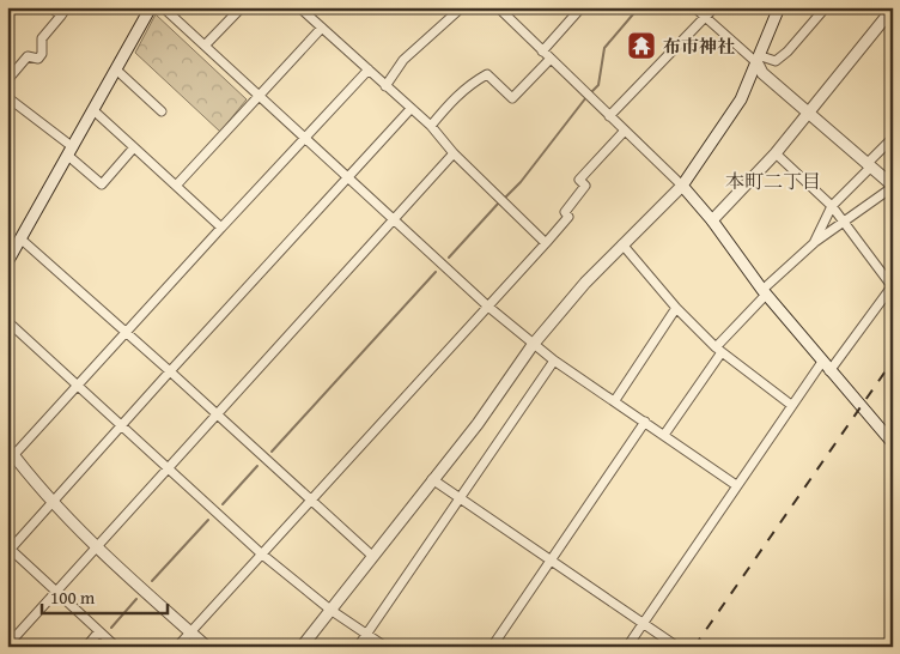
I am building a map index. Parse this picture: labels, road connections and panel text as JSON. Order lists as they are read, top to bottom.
{
  "districts": ["本町二丁目"],
  "places": {
    "temple": ["布市神社"]
  },
  "scale_bar": "100 m"
}
